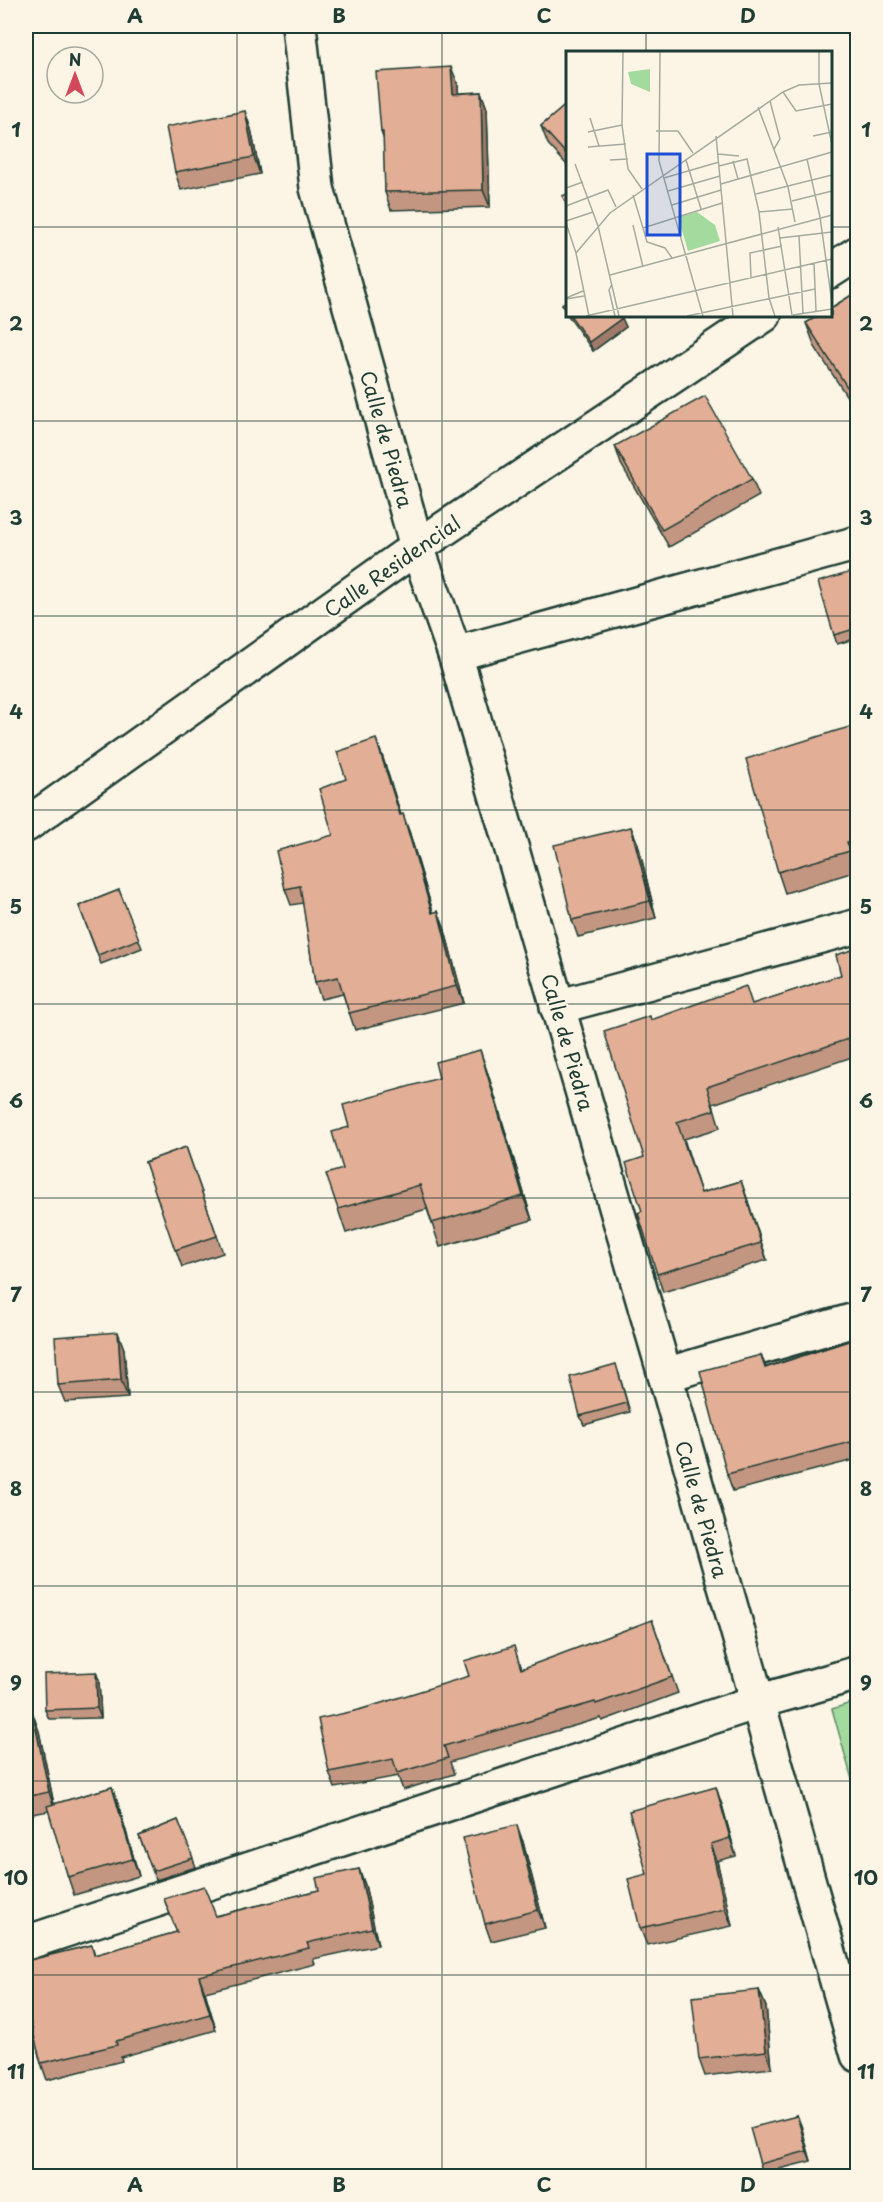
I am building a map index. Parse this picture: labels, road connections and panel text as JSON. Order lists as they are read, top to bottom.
{
  "streets": {
    "street": ["Calle de Piedra", "Calle Residencial"]
  },
  "crossings": [
    ["Calle de Piedra", "Calle Residencial"]
  ],
  "north": "top",
  "grid": {
    "columns": [
      "A",
      "B",
      "C",
      "D"
    ],
    "rows": [
      "1",
      "2",
      "3",
      "4",
      "5",
      "6",
      "7",
      "8",
      "9",
      "10",
      "11"
    ]
  }
}
